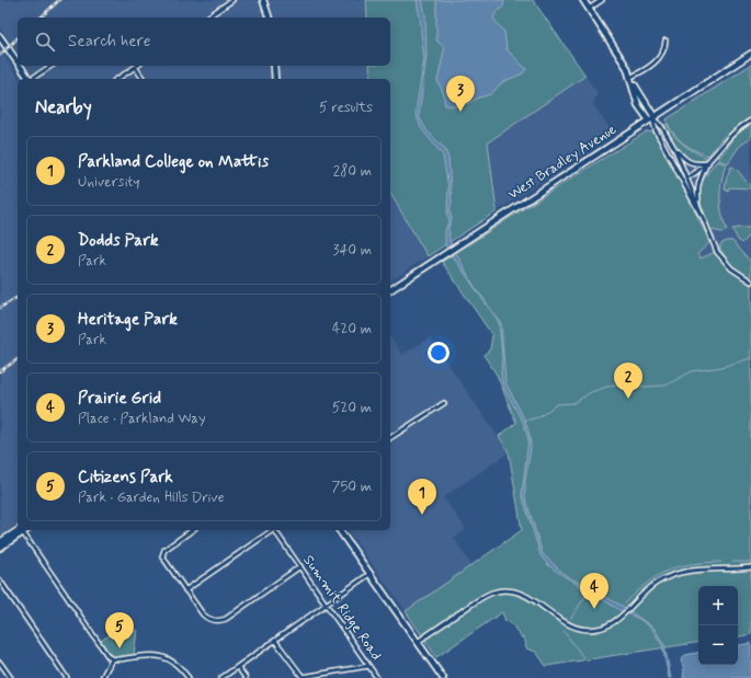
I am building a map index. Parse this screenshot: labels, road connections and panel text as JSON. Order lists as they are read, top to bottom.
{
  "streets": {
    "main road": ["West Bradley Avenue"],
    "street": ["Summit Ridge Road"]
  },
  "page": {
    "search": "Search here",
    "pins": [
      "3",
      "2",
      "1",
      "4",
      "5"
    ],
    "heading": ["Nearby", "5 results"],
    "list": [
      {
        "mark": "1",
        "name": "Parkland College on Mattis",
        "note": "University",
        "value": "280 m"
      },
      {
        "mark": "2",
        "name": "Dodds Park",
        "note": "Park",
        "value": "340 m"
      },
      {
        "mark": "3",
        "name": "Heritage Park",
        "note": "Park",
        "value": "420 m"
      },
      {
        "mark": "4",
        "name": "Prairie Grid",
        "note": "Place · Parkland Way",
        "value": "520 m"
      },
      {
        "mark": "5",
        "name": "Citizens Park",
        "note": "Park · Garden Hills Drive",
        "value": "750 m"
      }
    ],
    "map_buttons": ["+", "−"]
  }
}
